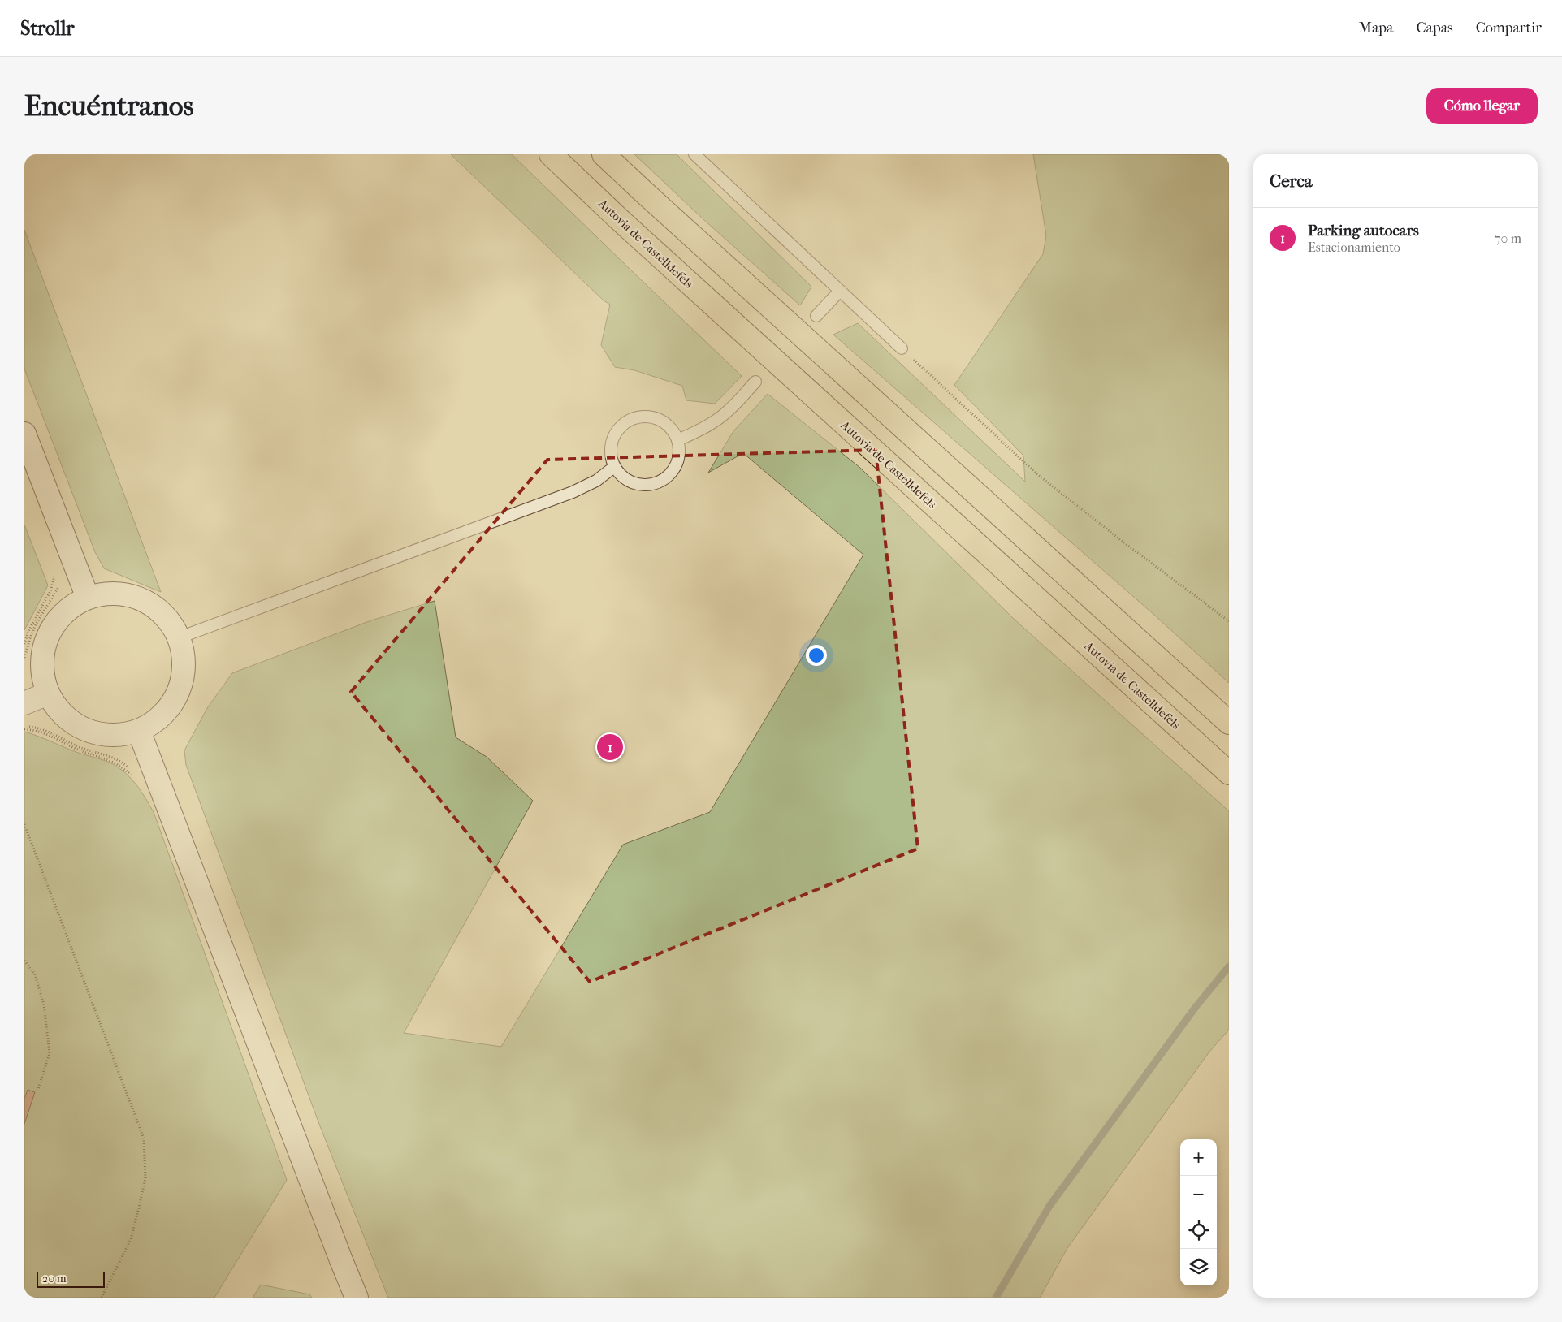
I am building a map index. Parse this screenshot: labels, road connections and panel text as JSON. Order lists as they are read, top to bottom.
{
  "streets": {
    "highway": ["Autovia de Castelldefels"]
  },
  "scale_bar": "20 m",
  "page": {
    "header": "Strollr",
    "nav": ["Mapa", "Capas", "Compartir"],
    "buttons": "Cómo llegar",
    "title": "Encuéntranos",
    "heading": "Cerca",
    "list": [
      {
        "mark": "1",
        "name": "Parking autocars",
        "note": "Estacionamiento",
        "value": "70 m"
      }
    ],
    "pins": "1",
    "map_buttons": ["+", "−"],
    "scale": "20 m"
  }
}
